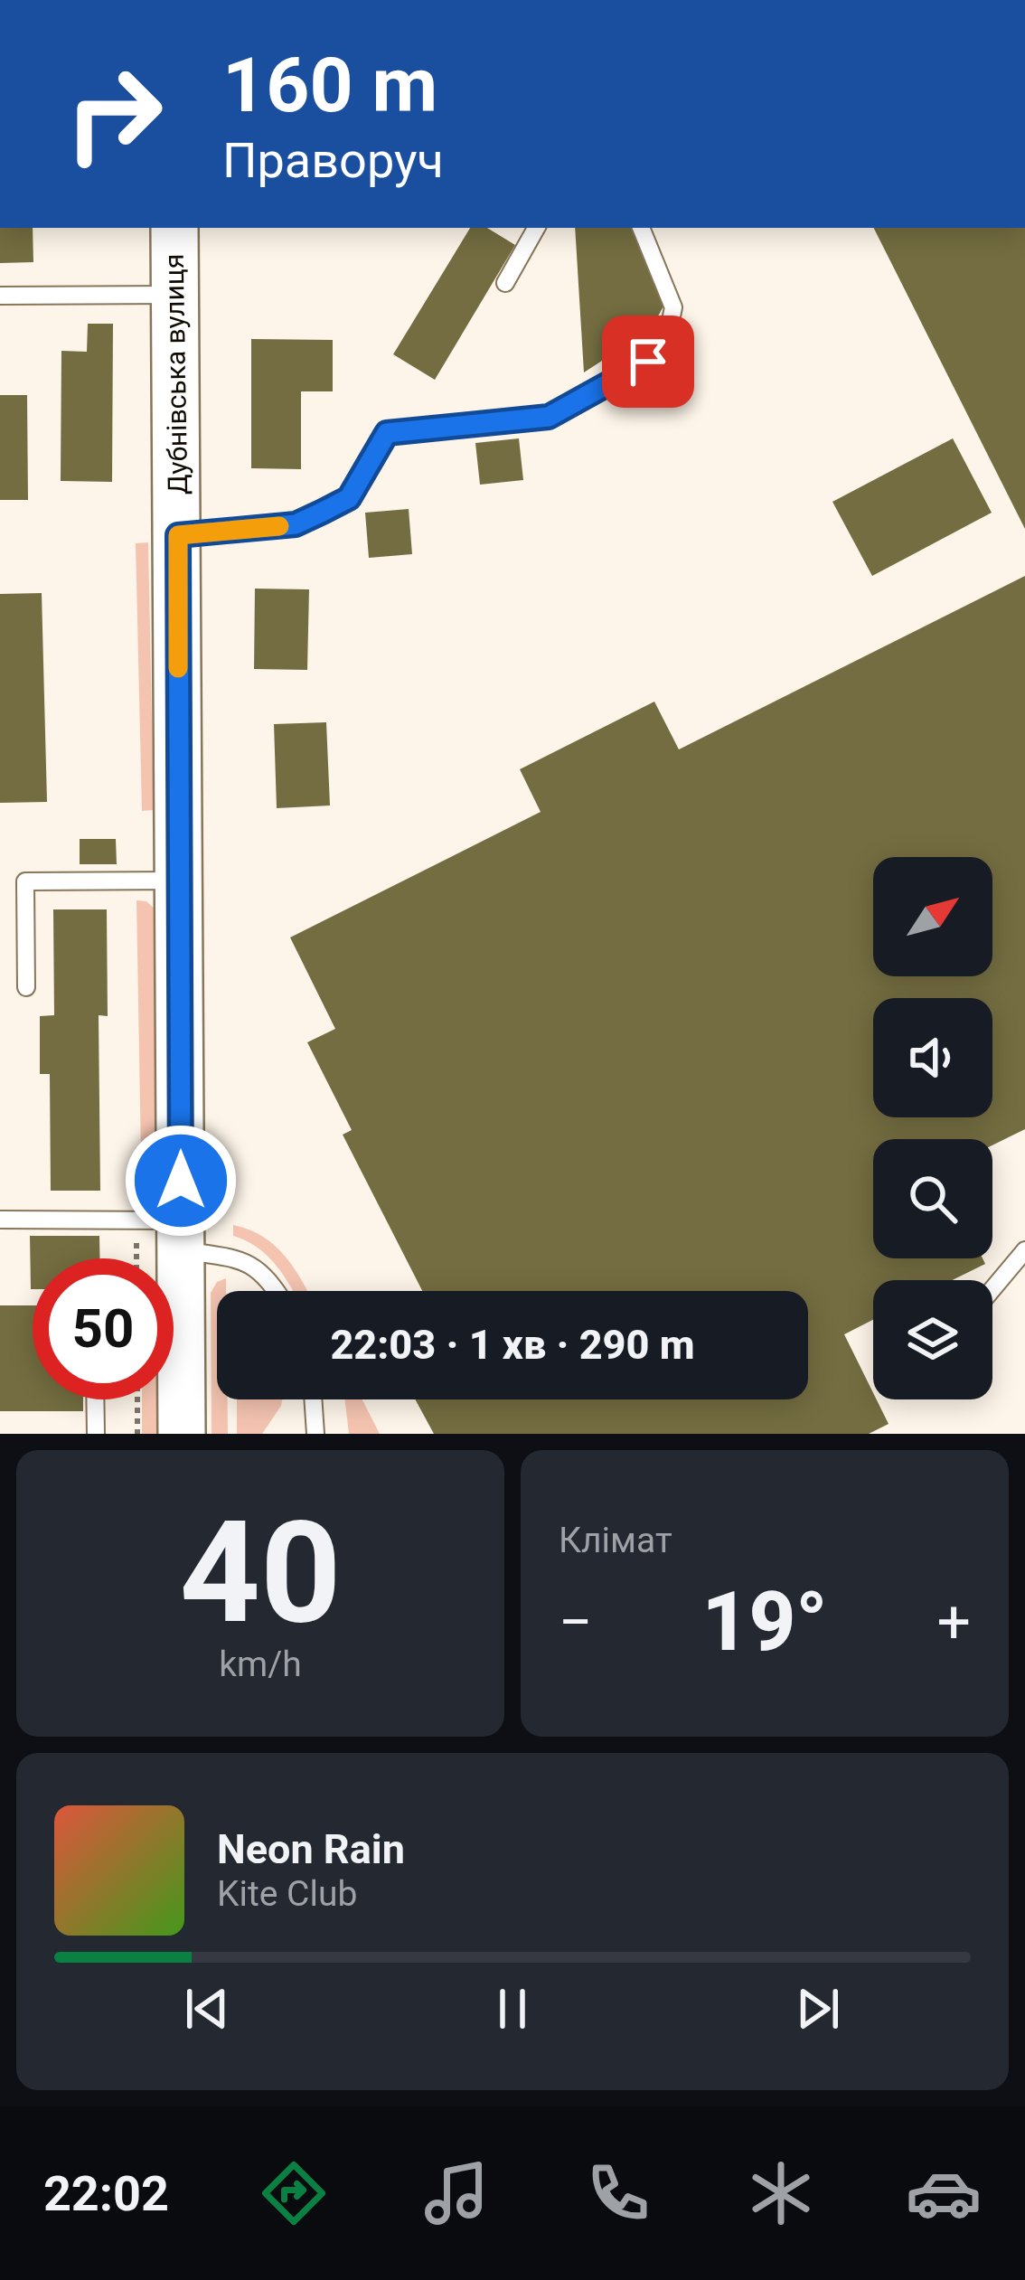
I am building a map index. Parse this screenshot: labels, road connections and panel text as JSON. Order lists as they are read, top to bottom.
{
  "streets": {
    "main road": ["Дубнівська вулиця"]
  },
  "north": "top right",
  "page": {
    "turn": ["160 m", "Праворуч"],
    "limit": "50",
    "trip": "22:03 · 1 хв · 290 m",
    "tile": [
      ["40", "km/h"],
      "Клімат"
    ],
    "heat": ["−", "19°", "+"],
    "song": ["Neon Rain", "Kite Club"],
    "tabs": "22:02"
  }
}
